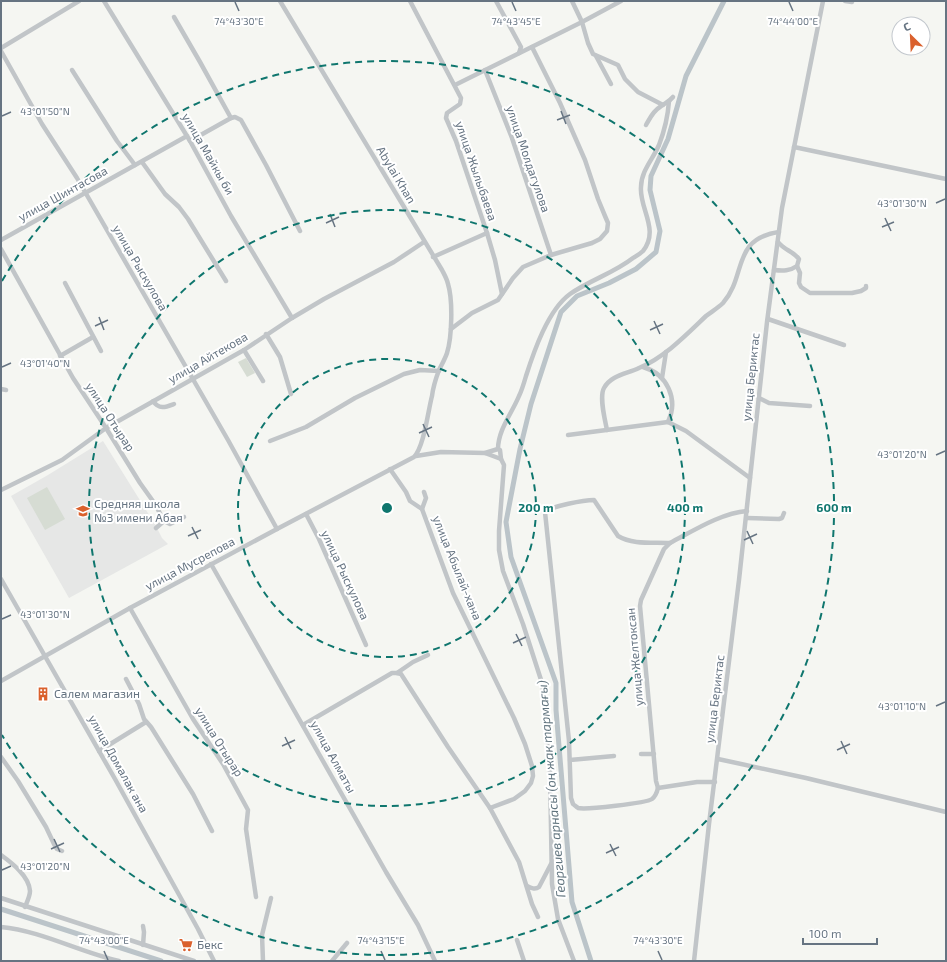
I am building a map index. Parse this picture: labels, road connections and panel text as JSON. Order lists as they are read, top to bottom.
{
  "streets": {
    "street": [
      "улица Майкы би",
      "улица Молдагулова",
      "улица Жылыбаева",
      "Abylai Khan",
      "улица Шинтасова",
      "улица Рыскулова",
      "улица Айтекова",
      "улица Бериктас",
      "улица Отырар",
      "улица Мусрепова",
      "улица Абылай-хана",
      "улица Желтоксан",
      "улица Алматы",
      "улица Домалак ана"
    ]
  },
  "crossings": [
    ["улица Майкы би", "улица Шинтасова"],
    ["улица Майкы би", "улица Айтекова"],
    ["улица Жылыбаева", "Abylai Khan"],
    ["Abylai Khan", "улица Айтекова"],
    ["улица Шинтасова", "улица Рыскулова"],
    ["улица Рыскулова", "улица Айтекова"],
    ["улица Рыскулова", "улица Мусрепова"],
    ["улица Айтекова", "улица Отырар"],
    ["улица Отырар", "улица Мусрепова"],
    ["улица Мусрепова", "улица Абылай-хана"],
    ["улица Мусрепова", "улица Алматы"],
    ["улица Мусрепова", "улица Домалак ана"]
  ],
  "water": ["Георгиев арнасы (оң жақ тармағы)"],
  "places": {
    "school or university": ["Средняя школа №3 имени Абая"],
    "building": ["Салем магазин"],
    "supermarket": ["Бекс"]
  },
  "scale_bar": "100 m",
  "north": "top left",
  "coordinates": [
    "74°44'00\"E",
    "74°43'30\"E",
    "74°43'45\"E",
    "43°01'50\"N",
    "43°01'30\"N",
    "43°01'40\"N",
    "43°01'20\"N",
    "43°01'10\"N",
    "74°43'00\"E",
    "74°43'15\"E"
  ],
  "rings": ["200 m", "400 m", "600 m"]
}
